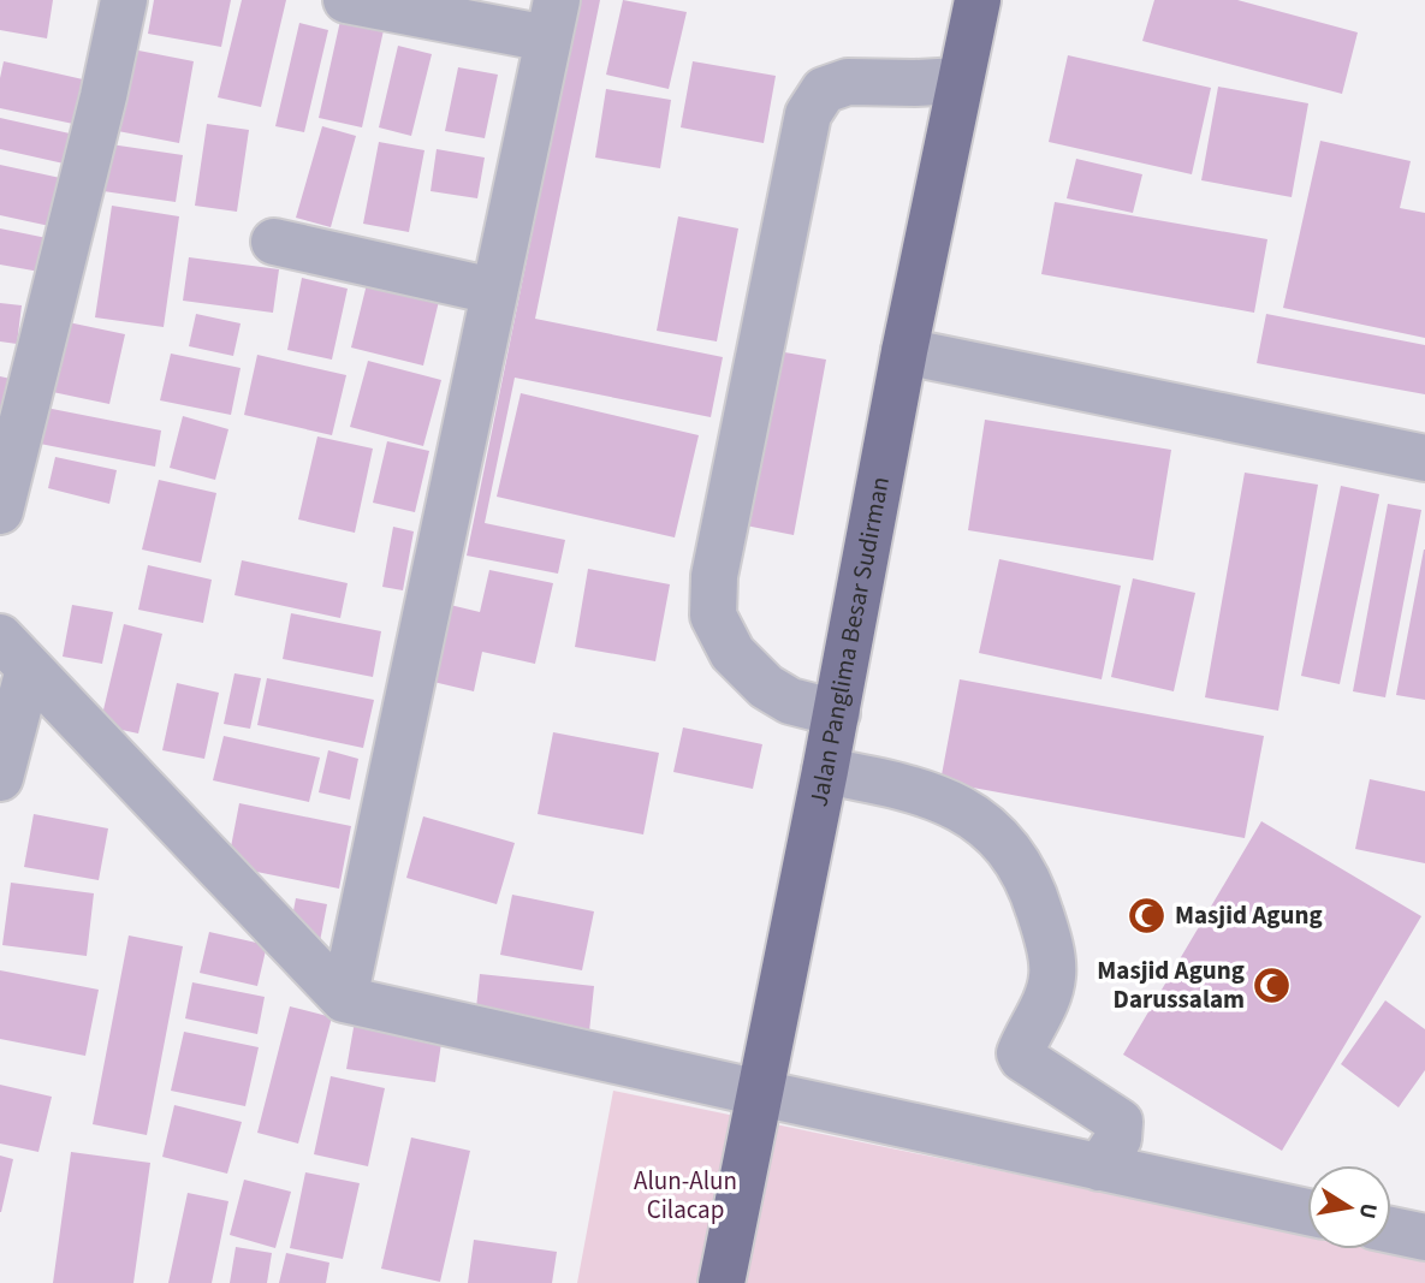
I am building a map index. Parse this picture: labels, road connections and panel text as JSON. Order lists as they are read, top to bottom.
{
  "streets": {
    "main road": ["Jalan Panglima Besar Sudirman"]
  },
  "parks": ["Alun-Alun Cilacap"],
  "places": {
    "mosque": ["Masjid Agung", "Masjid Agung Darussalam"]
  },
  "north": "right"
}
